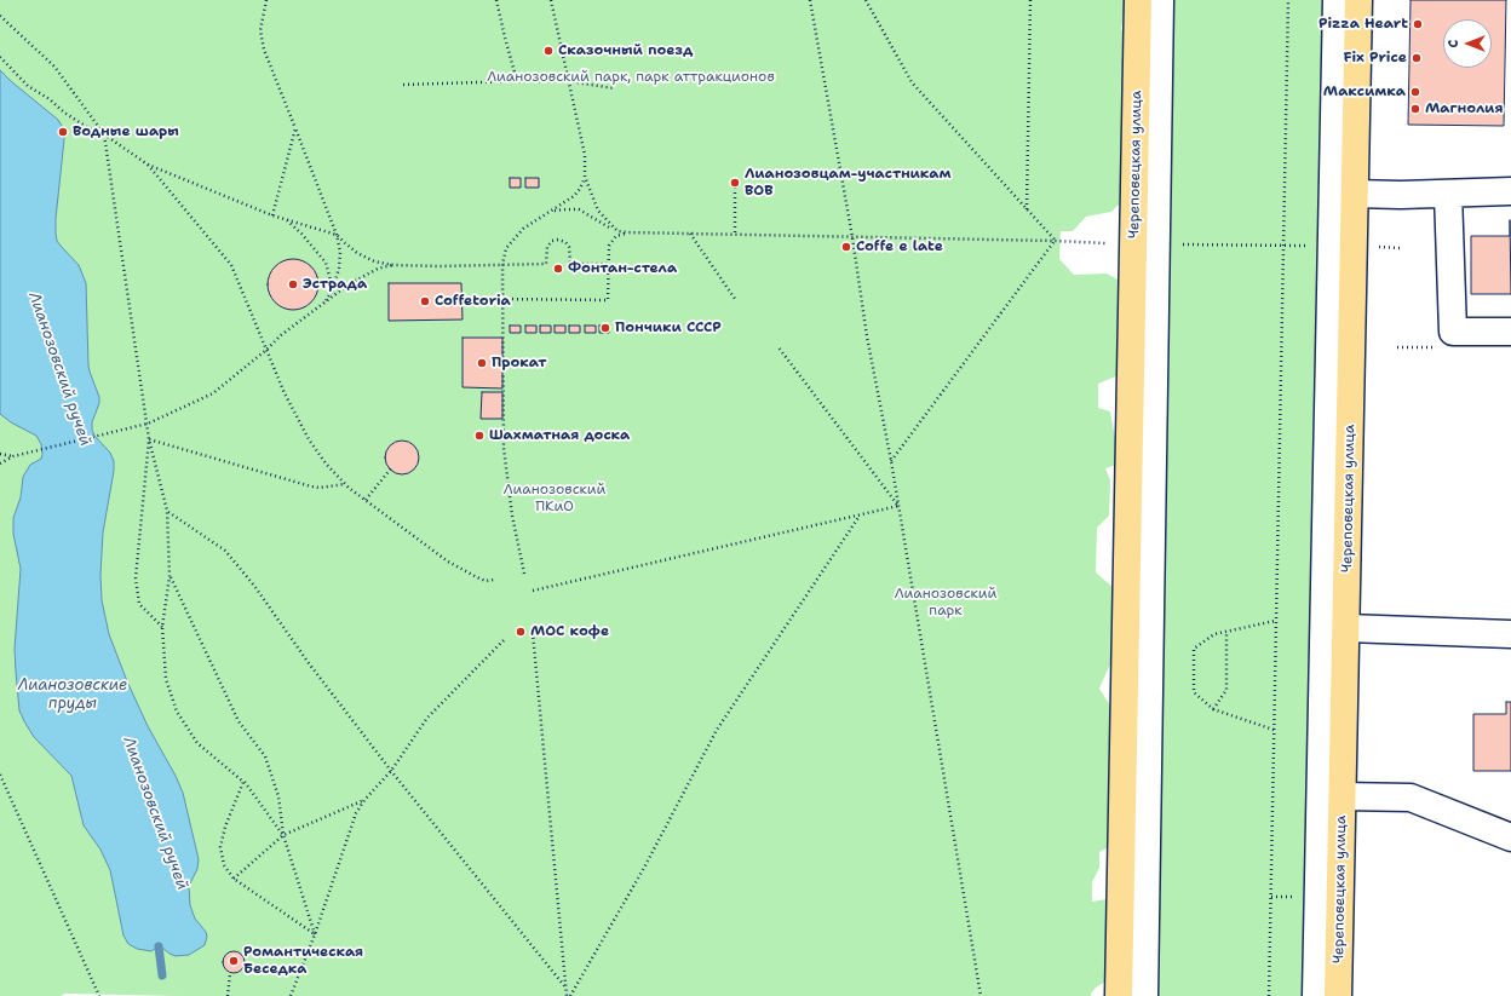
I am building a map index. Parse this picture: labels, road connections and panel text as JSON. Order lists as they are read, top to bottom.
{
  "streets": {
    "main road": ["Череповецкая улица"]
  },
  "water": ["Лианозовский ручей", "Лианозовские пруды"],
  "parks": ["Лианозовский парк, парк аттракционов", "Лианозовский ПКиО", "Лианозовский парк"],
  "places": [
    "Pizza Heart",
    "Cказочный поезд",
    "Fix Price",
    "Максимка",
    "Магнолия",
    "Водные шары",
    "Лианозовцам-участникам ВОВ",
    "Coffe e late",
    "Фонтан-стела",
    "Эстрада",
    "Coffetoria",
    "Пончики СССР",
    "Прокат",
    "Шахматная доска",
    "МОС кофе",
    "Романтическая Беседка"
  ],
  "north": "left"
}
